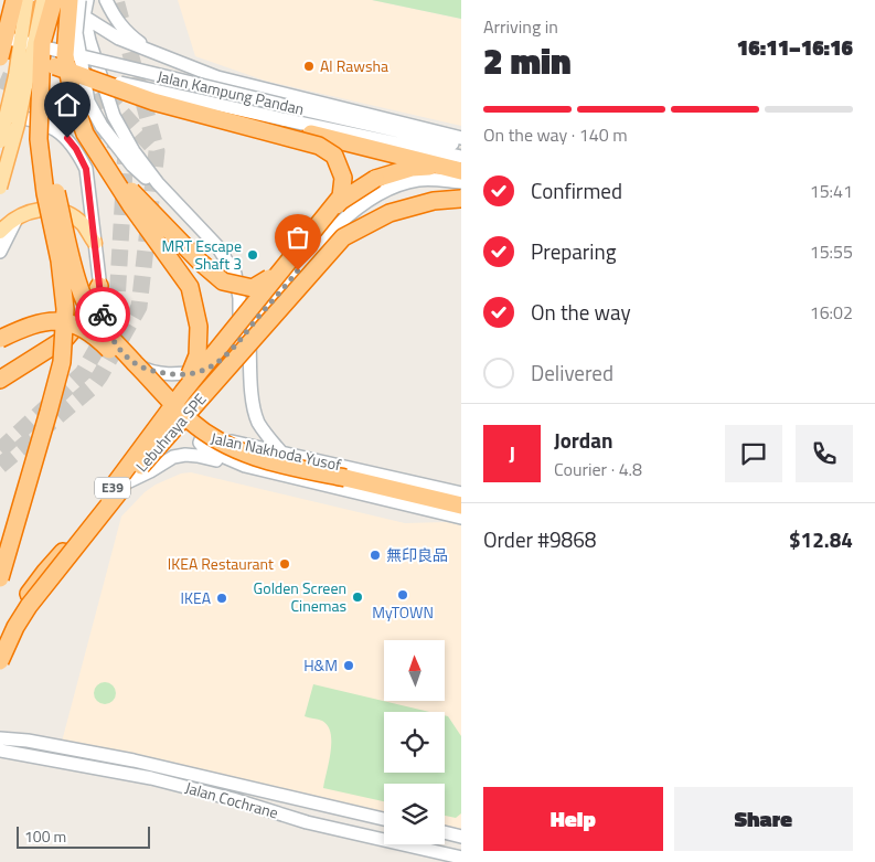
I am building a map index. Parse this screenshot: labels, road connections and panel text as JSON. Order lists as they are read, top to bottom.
{
  "streets": {
    "highway": ["Lebuhraya SPE", "E39"],
    "main road": ["Jalan Kampung Pandan", "Jalan Nakhoda Yusof", "Jalan Cochrane"]
  },
  "places": [
    "Al Rawsha",
    "MRT Escape Shaft 3",
    "無印良品",
    "IKEA Restaurant",
    "MyTOWN",
    "Golden Screen Cinemas",
    "IKEA",
    "H&M"
  ],
  "scale_bar": "100 m",
  "north": "top",
  "page": {
    "heading": ["2 min", "Arriving in", "16:11–16:16"],
    "panel": [
      "Jordan",
      "Courier · 4.8",
      "Order #9868",
      "$12.84"
    ],
    "bar": "On the way · 140 m",
    "list": [
      ["Confirmed", "15:41"],
      ["Preparing", "15:55"],
      ["On the way", "16:02"],
      "Delivered"
    ],
    "round": "J",
    "buttons": ["Help", "Share"],
    "scale": "100 m"
  }
}
